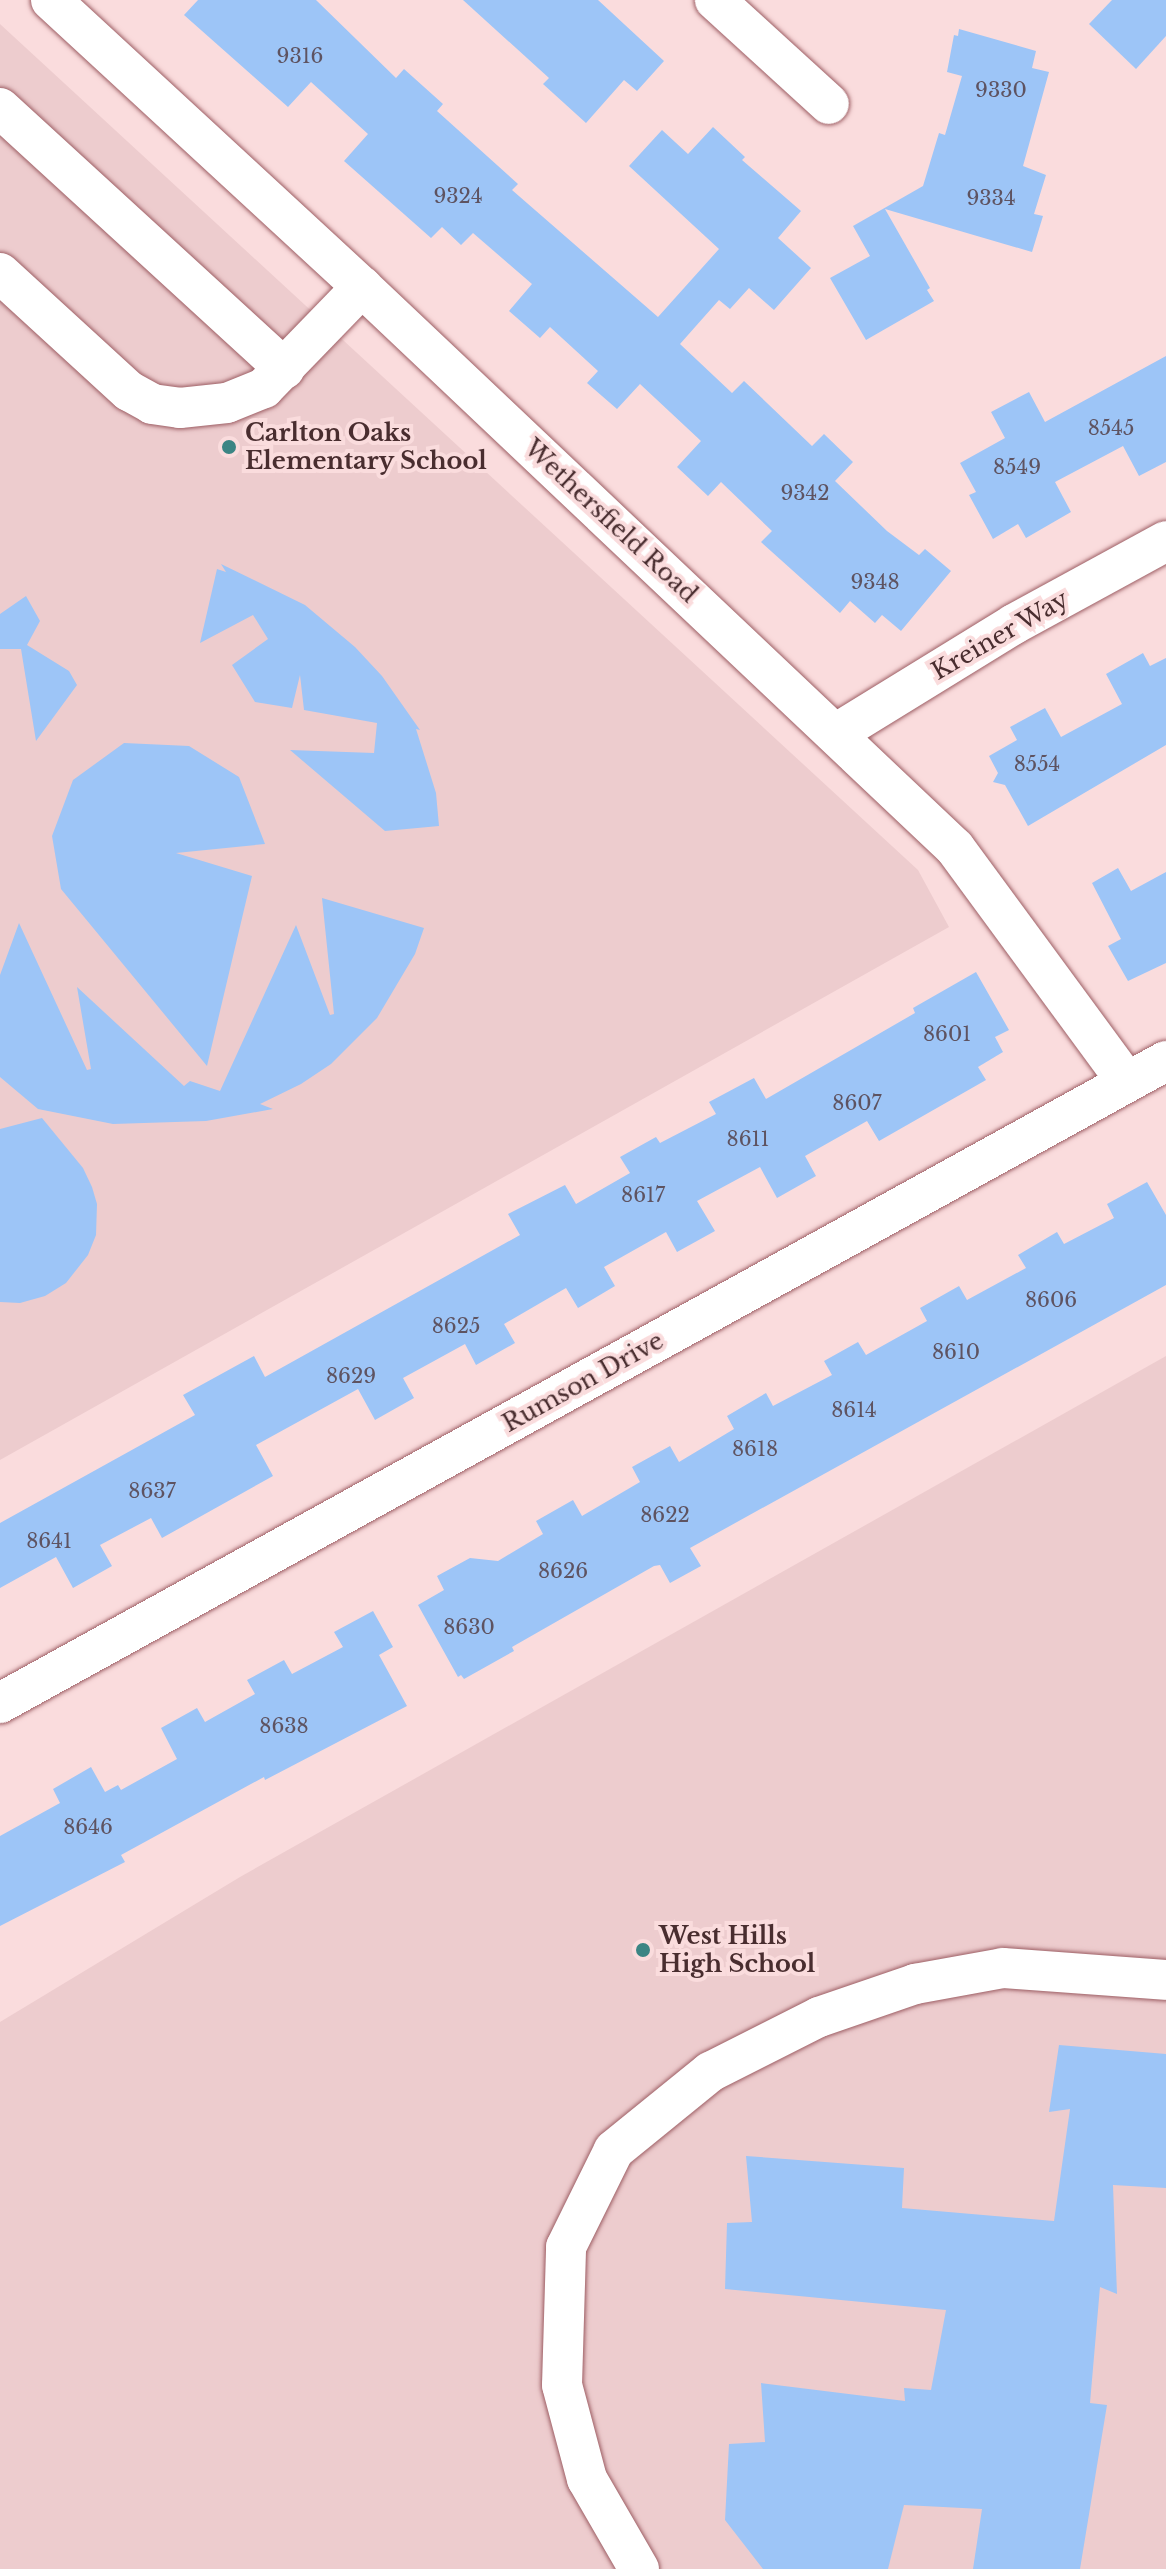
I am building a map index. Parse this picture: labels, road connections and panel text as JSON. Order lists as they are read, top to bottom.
{
  "streets": {
    "street": ["Wethersfield Road", "Kreiner Way", "Rumson Drive"]
  },
  "crossings": [
    ["Wethersfield Road", "Kreiner Way"],
    ["Wethersfield Road", "Rumson Drive"]
  ],
  "places": ["Carlton Oaks Elementary School", "West Hills High School"],
  "house_numbers": [
    "9316",
    "9330",
    "9324",
    "9334",
    "8545",
    "8549",
    "9342",
    "9348",
    "8554",
    "8601",
    "8607",
    "8611",
    "8617",
    "8606",
    "8625",
    "8610",
    "8629",
    "8614",
    "8618",
    "8637",
    "8622",
    "8641",
    "8626",
    "8630",
    "8638",
    "8646"
  ]
}
